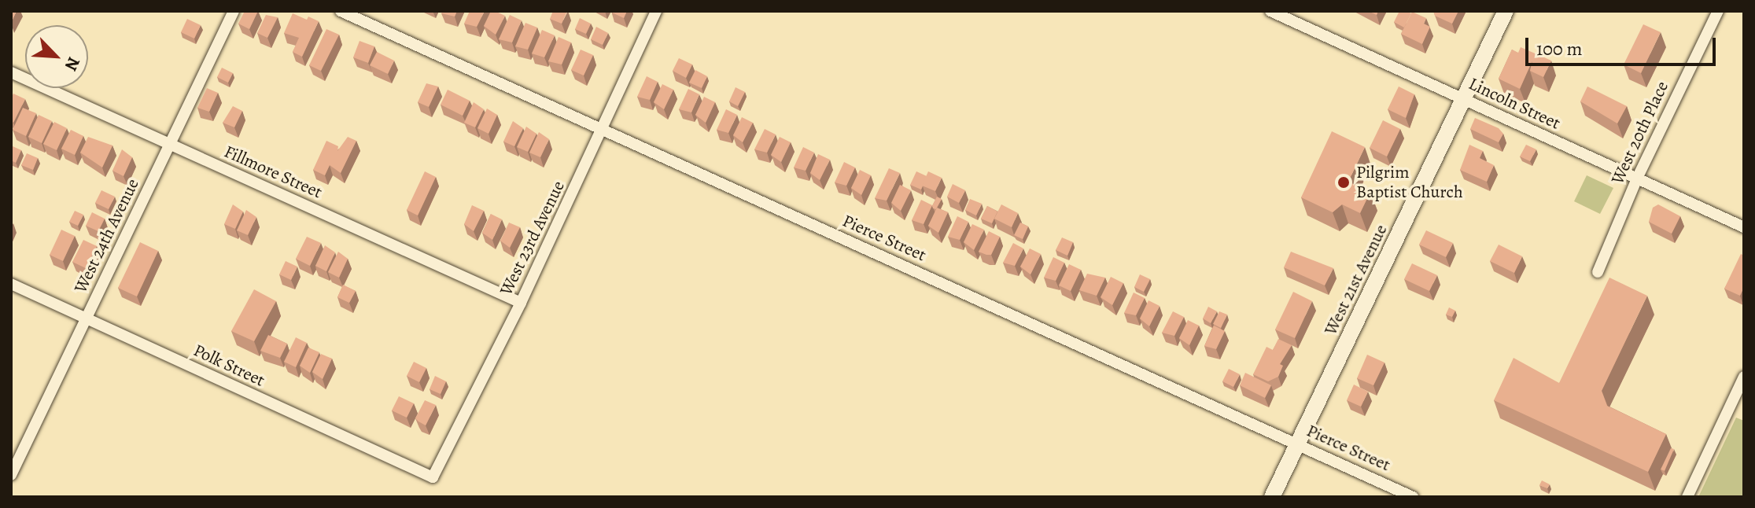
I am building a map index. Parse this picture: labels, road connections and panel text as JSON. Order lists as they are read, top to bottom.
{
  "streets": {
    "street": [
      "Lincoln Street",
      "West 20th Place",
      "Fillmore Street",
      "West 24th Avenue",
      "West 23rd Avenue",
      "Pierce Street",
      "West 21st Avenue",
      "Polk Street"
    ]
  },
  "crossings": [
    ["Lincoln Street", "West 20th Place"],
    ["Lincoln Street", "West 21st Avenue"],
    ["Fillmore Street", "West 24th Avenue"],
    ["Fillmore Street", "West 23rd Avenue"],
    ["West 24th Avenue", "Polk Street"],
    ["West 23rd Avenue", "Pierce Street"],
    ["West 23rd Avenue", "Polk Street"],
    ["Pierce Street", "West 21st Avenue"]
  ],
  "places": ["Pilgrim Baptist Church"],
  "scale_bar": "100 m",
  "north": "bottom right"
}
